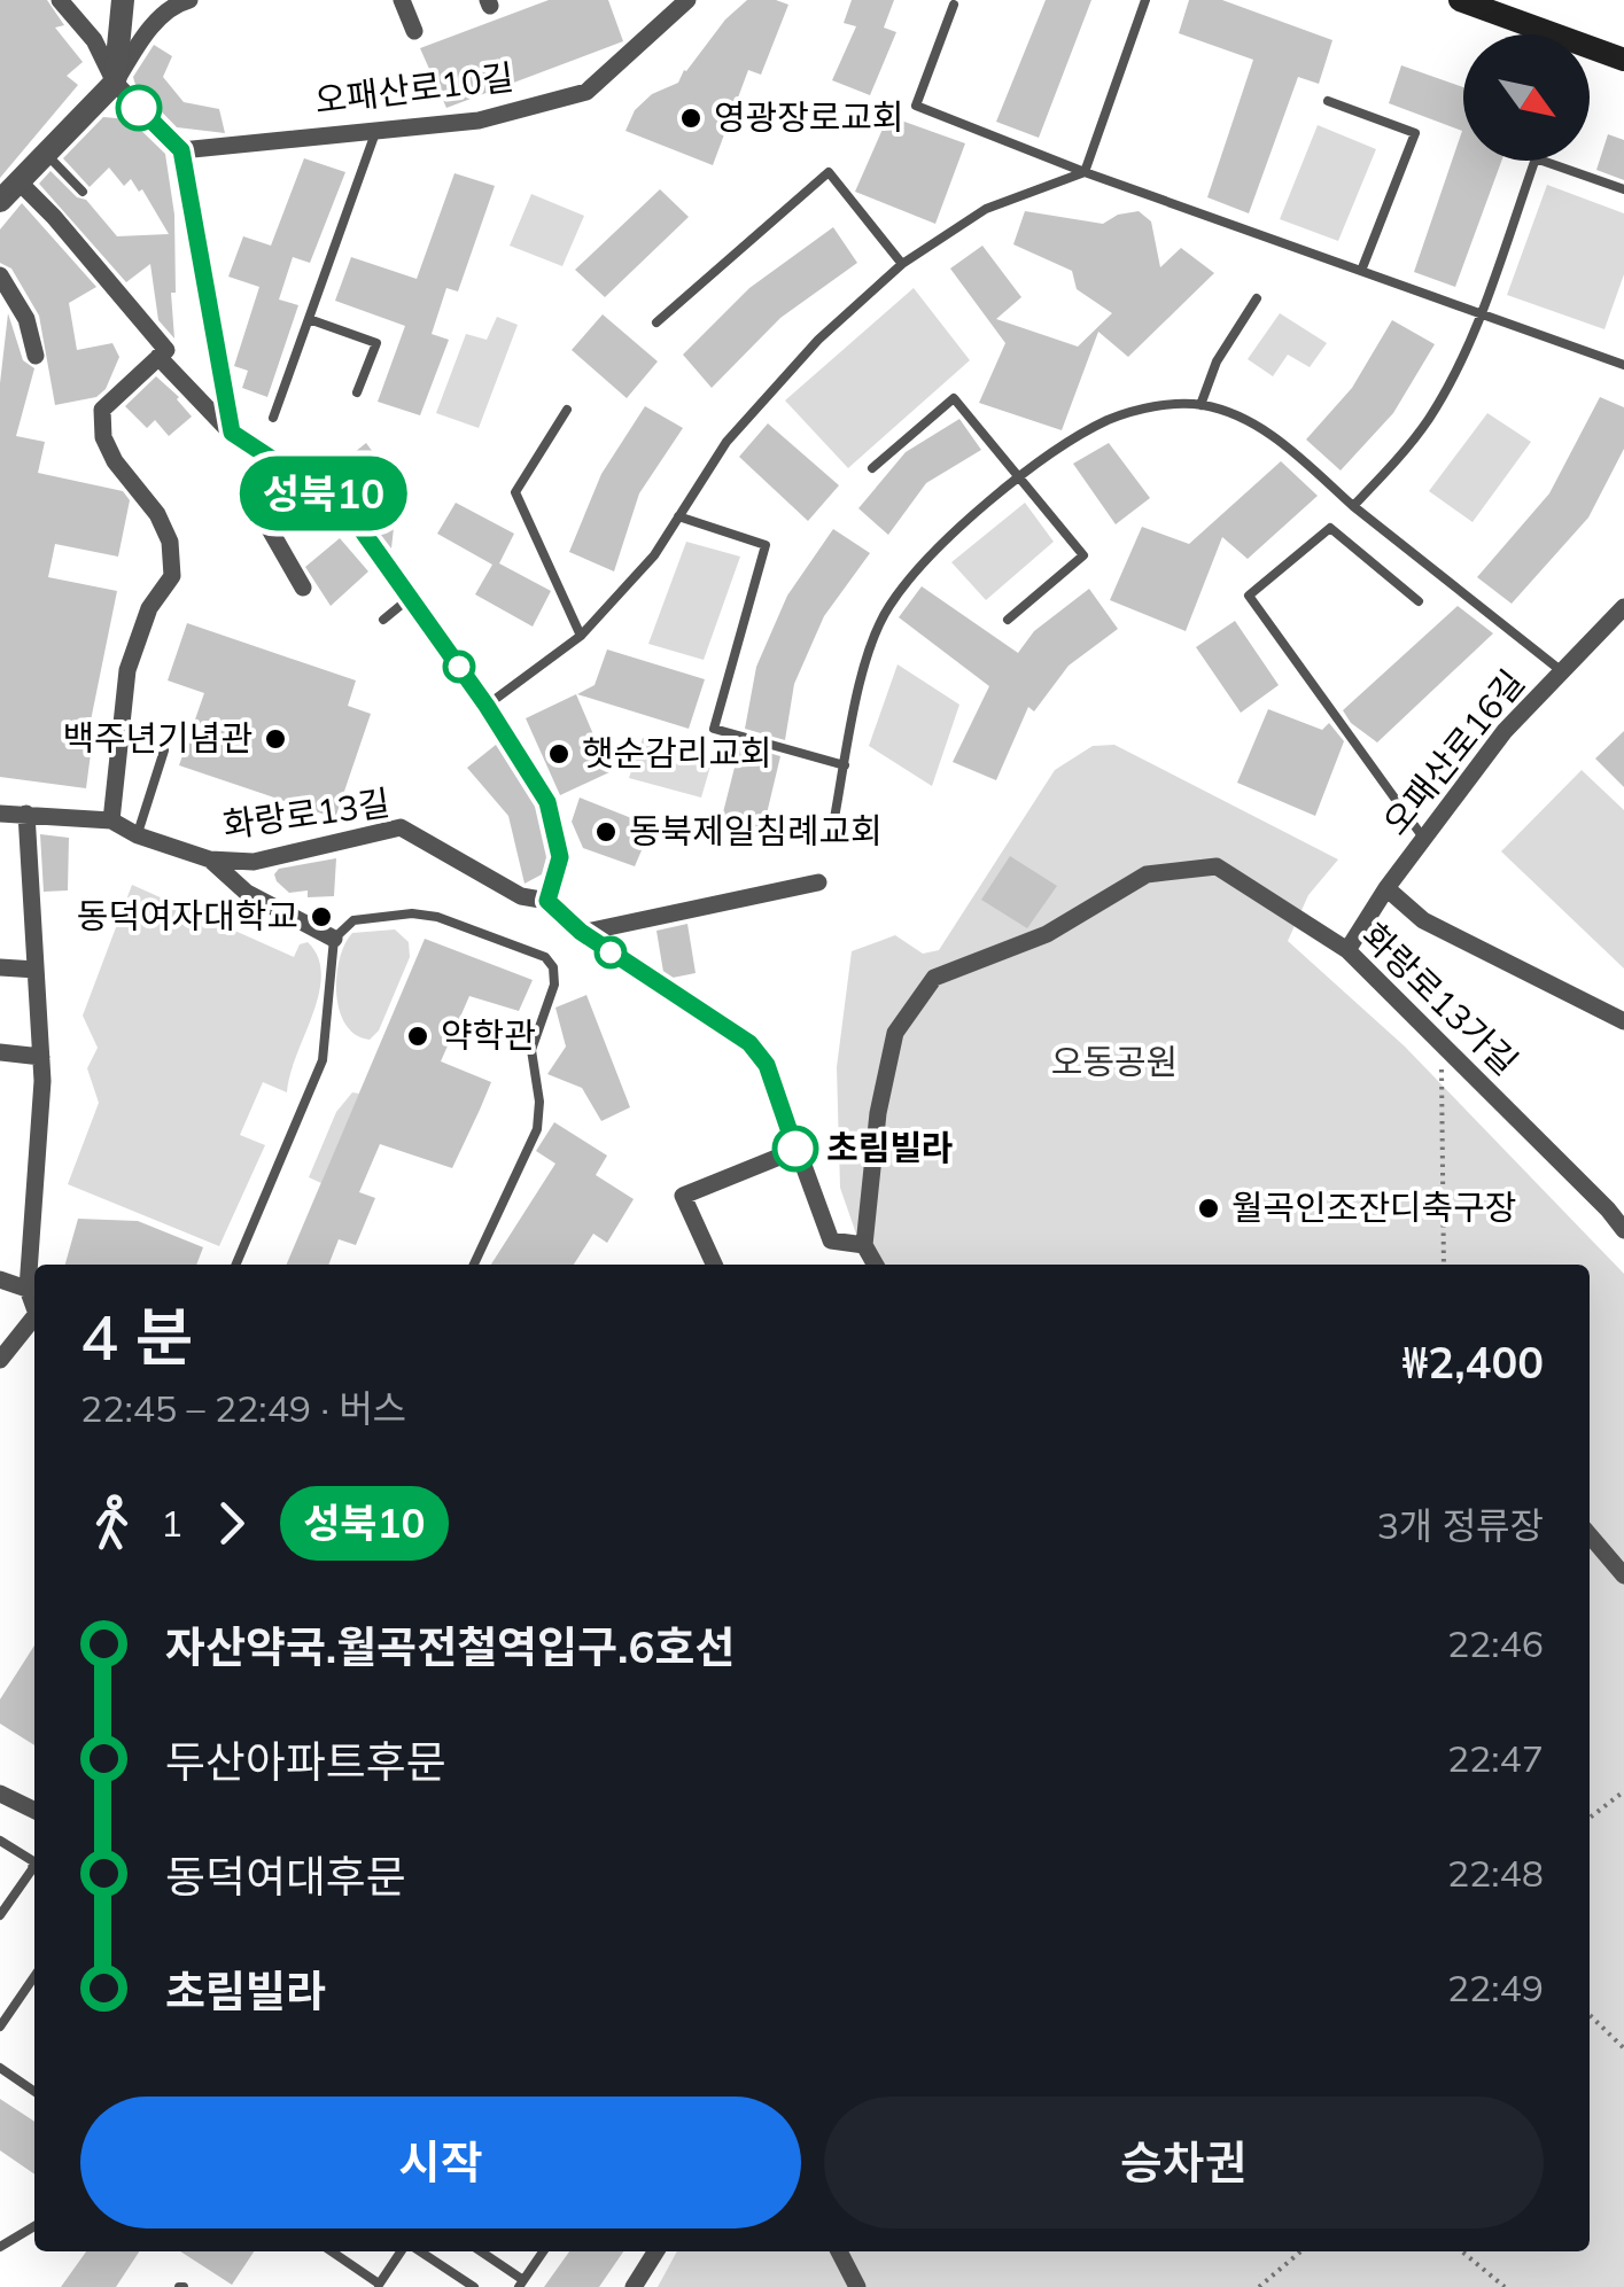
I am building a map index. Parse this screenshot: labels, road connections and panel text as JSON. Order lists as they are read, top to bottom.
{
  "streets": {
    "street": [
      "오패산로10길",
      "오패산로16길",
      "화랑로13길",
      "화랑로13가길"
    ]
  },
  "crossings": [
    ["오패산로16길", "화랑로13가길"],
    ["화랑로13길", "화랑로13가길"]
  ],
  "parks": ["오동공원"],
  "places": [
    "영광장로교회",
    "백주년기념관",
    "햇순감리교회",
    "동북제일침례교회",
    "동덕여자대학교",
    "약학관",
    "초림빌라",
    "월곡인조잔디축구장"
  ],
  "lines": ["bus line 성북10"],
  "north": "bottom right",
  "page": {
    "on_map": "성북10",
    "heading": ["4 분", "22:45 – 22:49 · 버스", "₩2,400"],
    "legs": ["1", "성북10", "3개 정류장"],
    "list": [
      {
        "name": "자산약국.월곡전철역입구.6호선",
        "value": "22:46"
      },
      {
        "name": "두산아파트후문",
        "value": "22:47"
      },
      {
        "name": "동덕여대후문",
        "value": "22:48"
      },
      {
        "name": "초림빌라",
        "value": "22:49"
      }
    ],
    "buttons": ["시작", "승차권"]
  }
}
